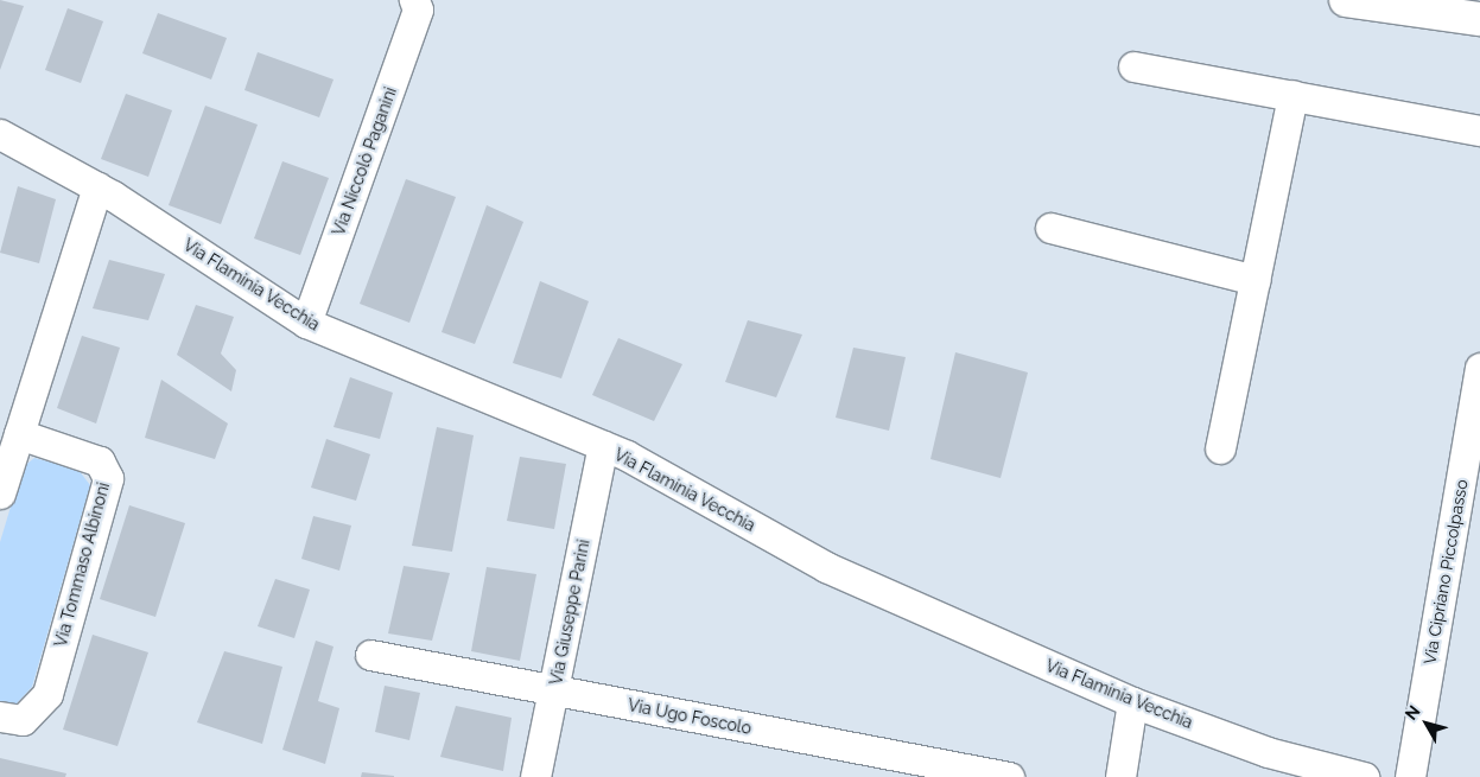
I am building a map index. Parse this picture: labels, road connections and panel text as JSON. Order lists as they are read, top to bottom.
{
  "streets": {
    "street": [
      "Via Niccolò Paganini",
      "Via Flaminia Vecchia",
      "Via Tommaso Albinoni",
      "Via Cipriano Piccolpasso",
      "Via Giuseppe Parini",
      "Via Ugo Foscolo"
    ]
  },
  "crossings": [
    ["Via Niccolò Paganini", "Via Flaminia Vecchia"],
    ["Via Flaminia Vecchia", "Via Giuseppe Parini"],
    ["Via Giuseppe Parini", "Via Ugo Foscolo"]
  ],
  "north": "top left"
}
